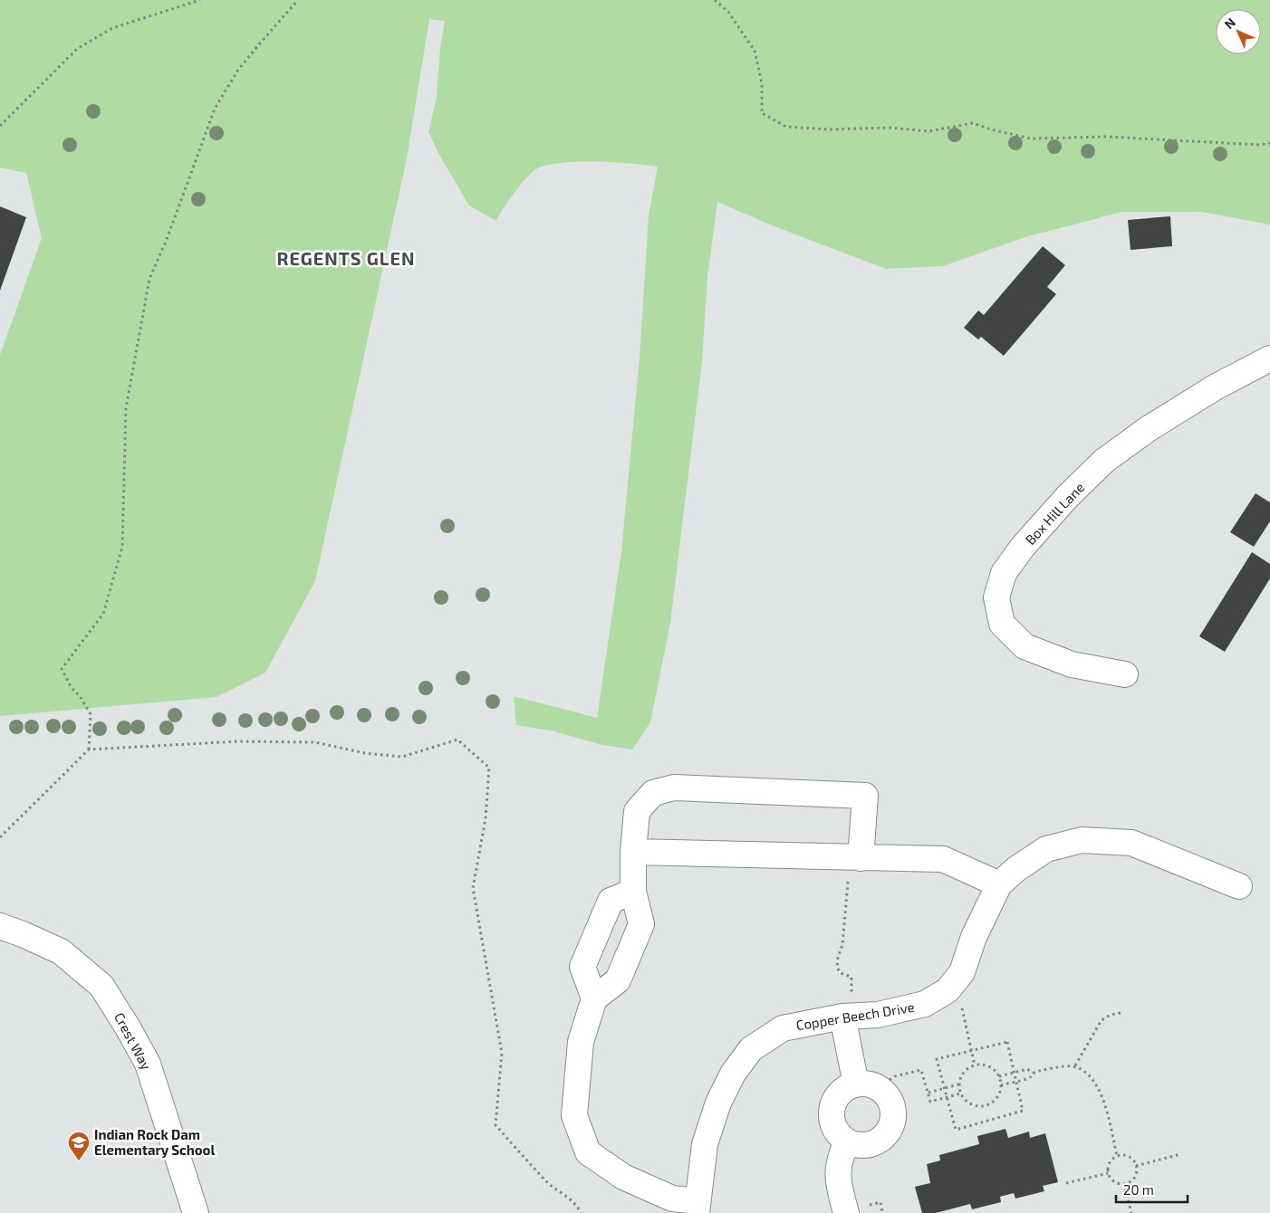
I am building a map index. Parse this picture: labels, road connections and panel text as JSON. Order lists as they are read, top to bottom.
{
  "streets": {
    "street": ["Box Hill Lane", "Copper Beech Drive", "Crest Way"]
  },
  "districts": ["REGENTS GLEN"],
  "places": {
    "school or university": ["Indian Rock Dam Elementary School"]
  },
  "scale_bar": "20 m",
  "north": "top left"
}
